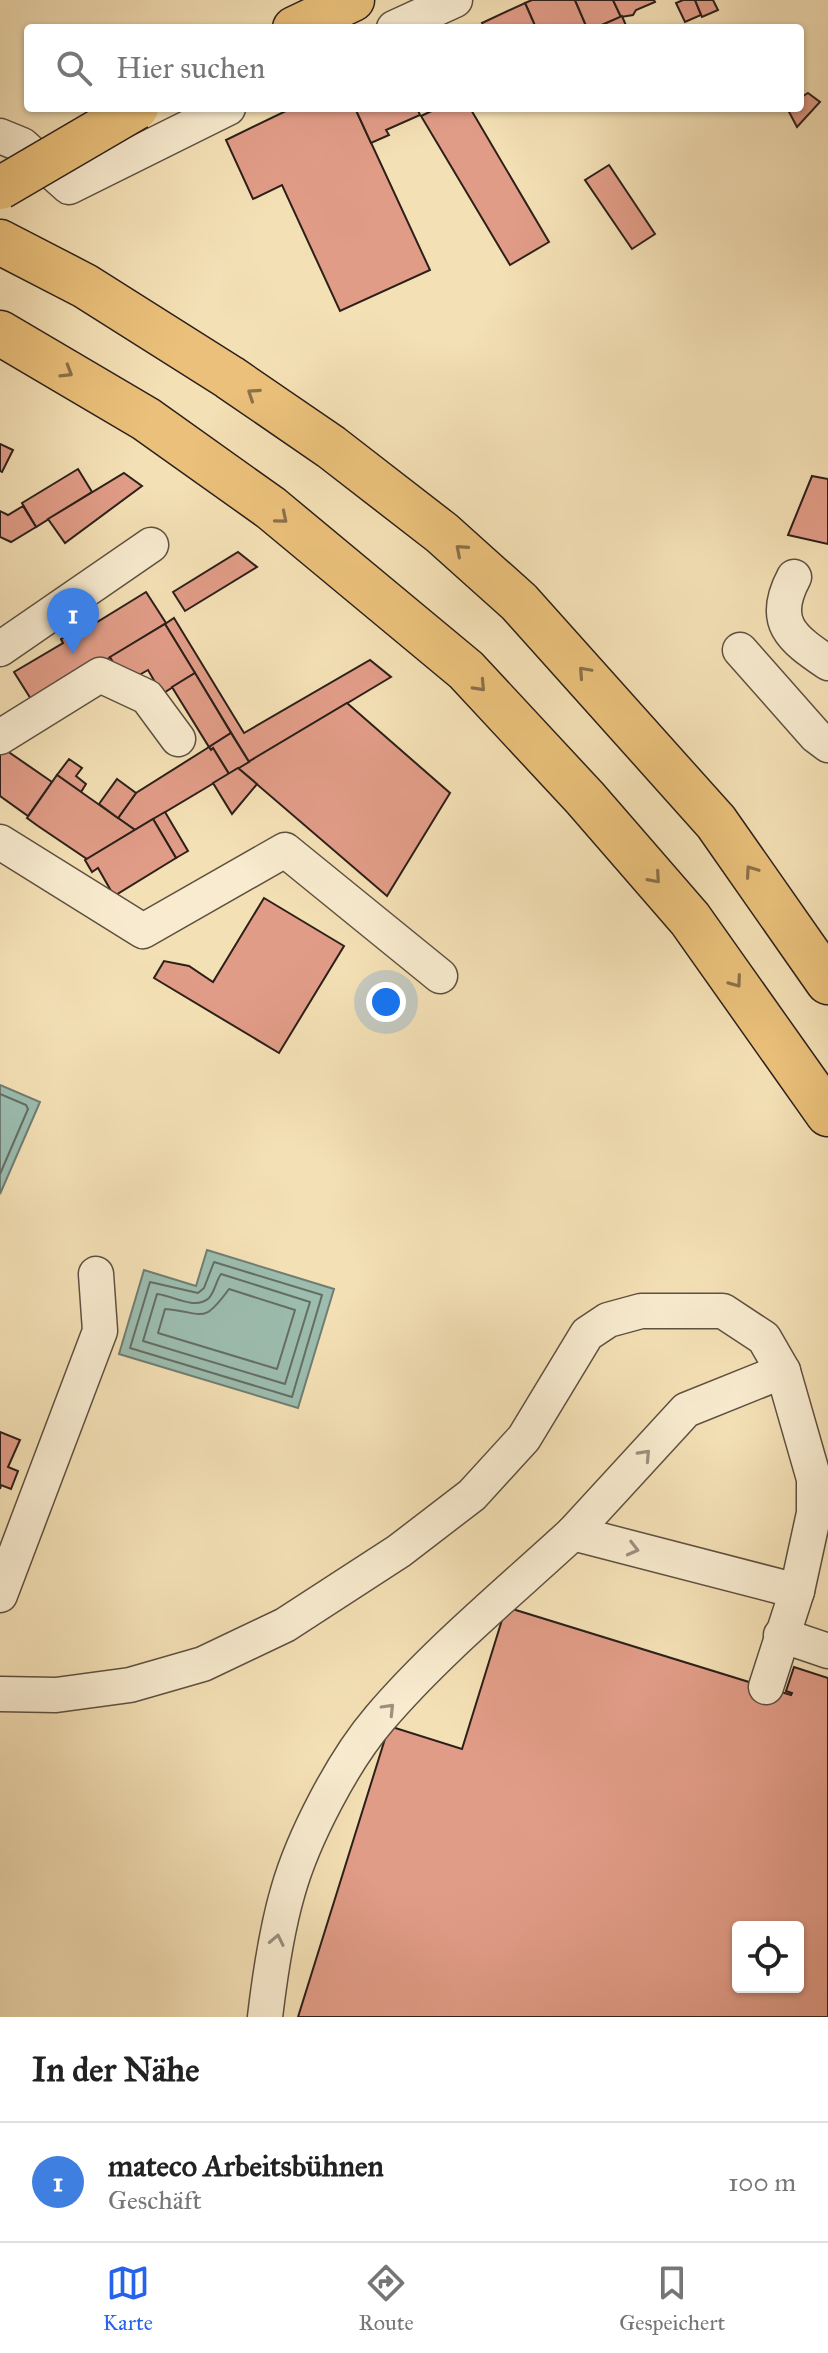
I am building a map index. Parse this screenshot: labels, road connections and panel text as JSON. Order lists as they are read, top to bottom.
{
  "page": {
    "search": "Hier suchen",
    "pins": "1",
    "heading": "In der Nähe",
    "list": [
      {
        "mark": "1",
        "name": "mateco Arbeitsbühnen",
        "note": "Geschäft",
        "value": "100 m"
      }
    ],
    "nav": ["Karte", "Route", "Gespeichert"]
  }
}
